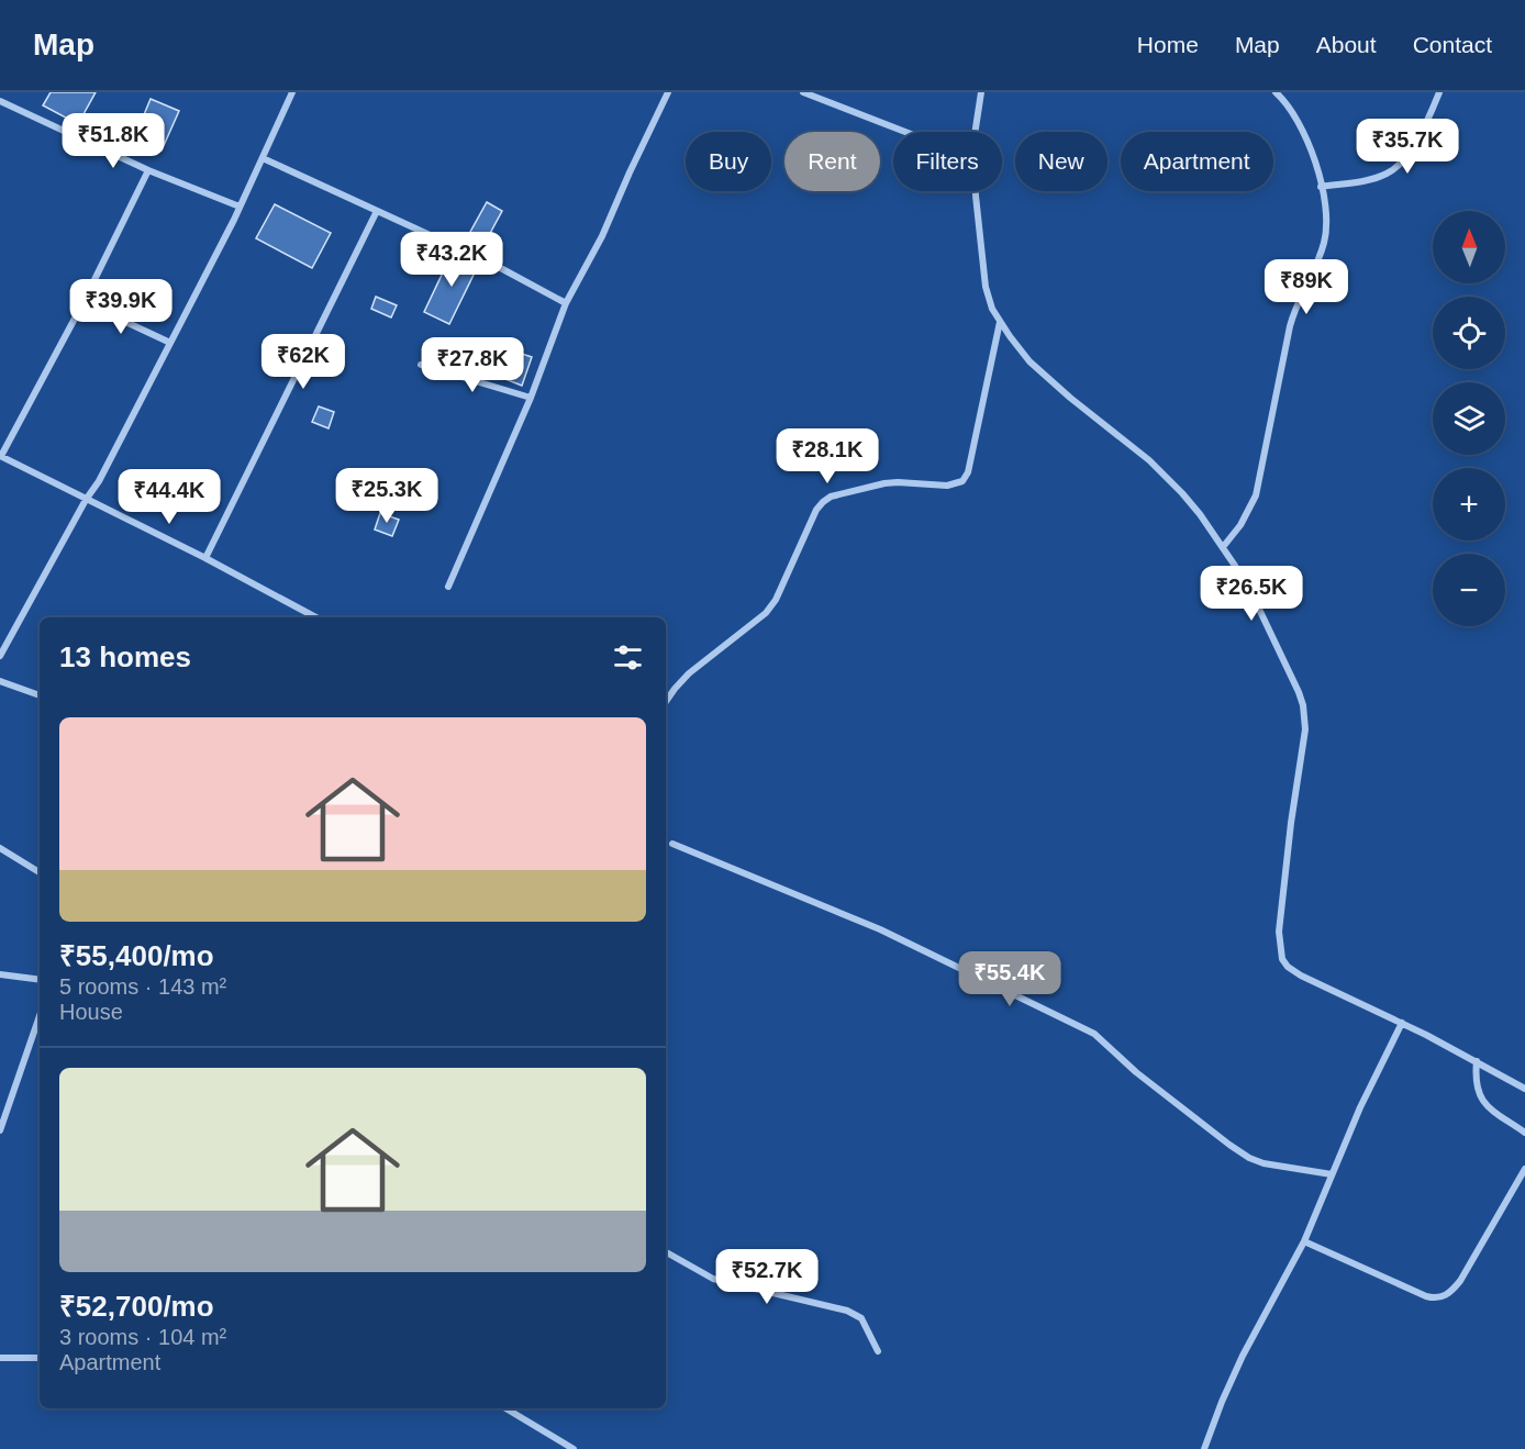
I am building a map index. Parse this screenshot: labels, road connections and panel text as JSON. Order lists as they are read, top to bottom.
{
  "north": "top",
  "page": {
    "header": "Map",
    "nav": [
      "Home",
      "Map",
      "About",
      "Contact"
    ],
    "price": [
      "₹51.8K",
      "₹35.7K",
      "₹43.2K",
      "₹89K",
      "₹39.9K",
      "₹62K",
      "₹27.8K",
      "₹28.1K",
      "₹25.3K",
      "₹44.4K",
      "₹26.5K",
      "₹55.4K",
      "₹52.7K"
    ],
    "chip": [
      "Buy",
      "Rent",
      "Filters",
      "New",
      "Apartment"
    ],
    "map_buttons": ["+", "−"],
    "heading": "13 homes",
    "list": [
      {
        "name": "₹55,400/mo",
        "note": "5 rooms · 143 m² · House"
      },
      {
        "name": "₹52,700/mo",
        "note": "3 rooms · 104 m² · Apartment"
      }
    ]
  }
}
